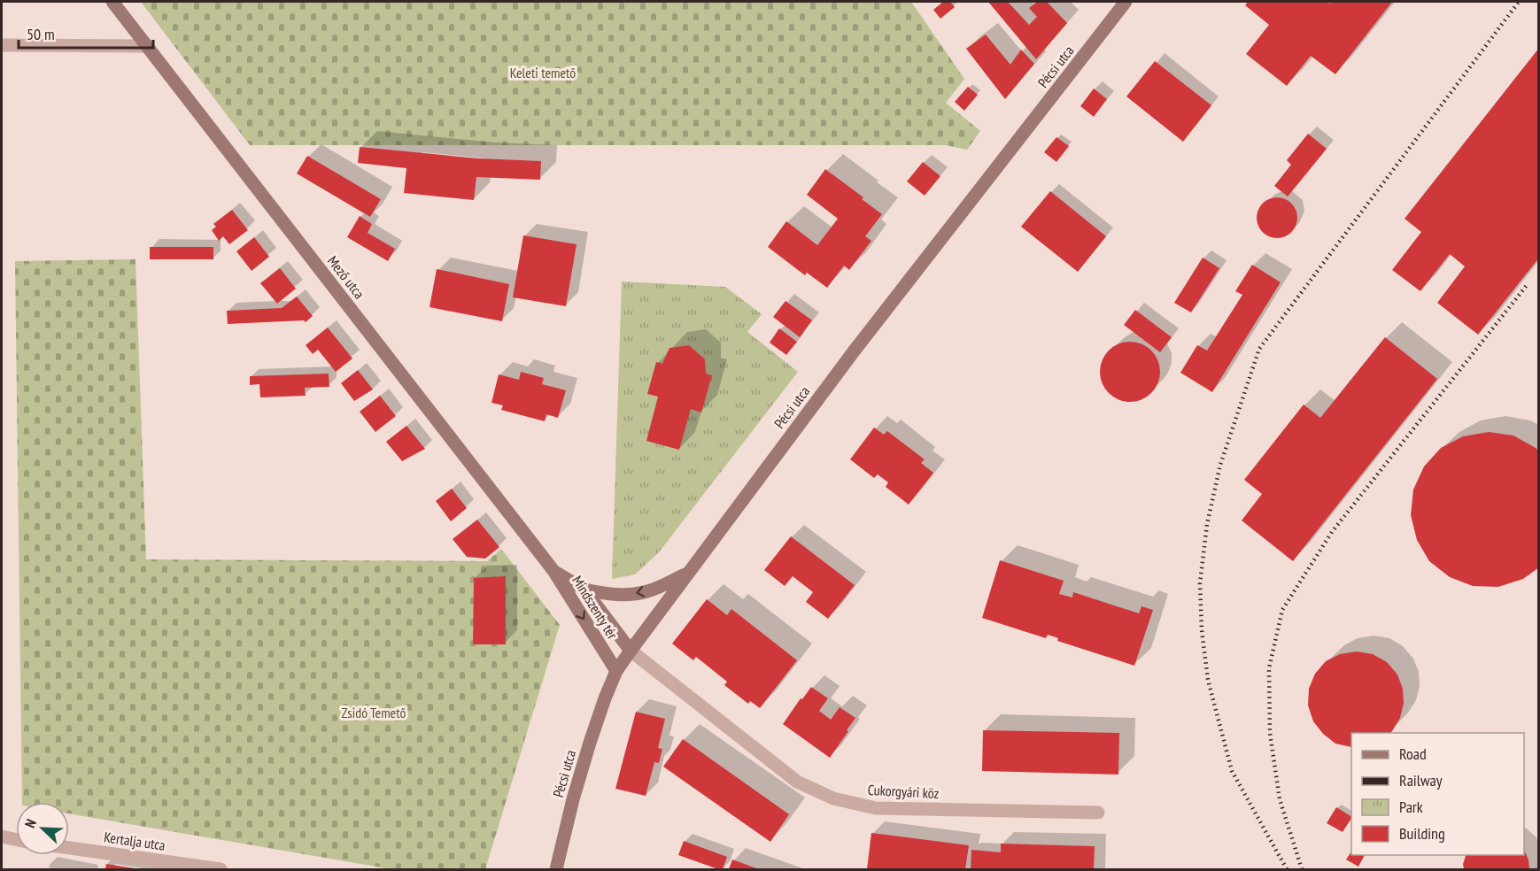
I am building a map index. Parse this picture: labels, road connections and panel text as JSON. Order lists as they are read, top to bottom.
{
  "streets": {
    "street": [
      "Pécsi utca",
      "Mező utca",
      "Mindszenty tér",
      "Cukorgyári köz",
      "Kertalja utca"
    ]
  },
  "crossings": [
    ["Pécsi utca", "Mindszenty tér"],
    ["Pécsi utca", "Cukorgyári köz"],
    ["Mező utca", "Mindszenty tér"],
    ["Mindszenty tér", "Cukorgyári köz"]
  ],
  "parks": ["Keleti temető", "Zsidó Temető"],
  "legend": [
    "Road",
    "Railway",
    "Park",
    "Building"
  ],
  "scale_bar": "50 m",
  "north": "top left"
}
